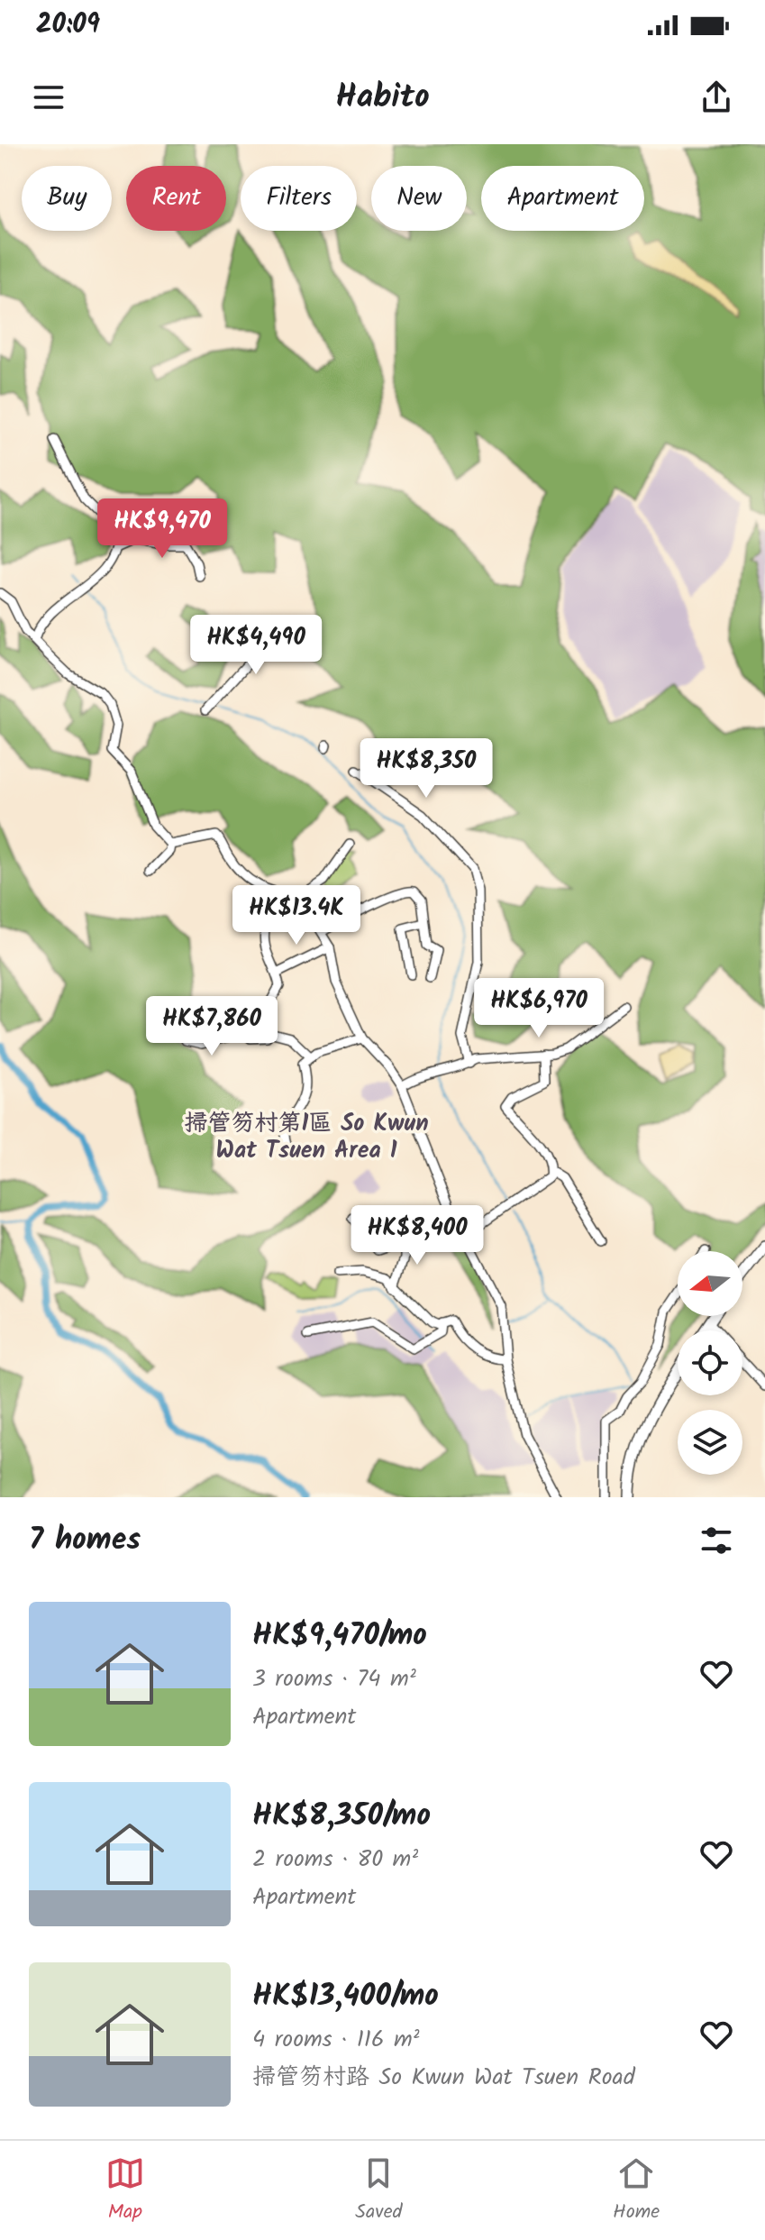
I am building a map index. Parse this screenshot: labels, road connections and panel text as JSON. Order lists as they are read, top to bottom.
{
  "districts": ["掃管笏村第1區 So Kwun Wat Tsuen Area 1"],
  "north": "left",
  "page": {
    "status": "20:09",
    "header": "Habito",
    "chip": [
      "Buy",
      "Rent",
      "Filters",
      "New",
      "Apartment"
    ],
    "price": [
      "HK$9,470",
      "HK$4,490",
      "HK$8,350",
      "HK$13.4K",
      "HK$6,970",
      "HK$7,860",
      "HK$8,400"
    ],
    "heading": "7 homes",
    "list": [
      {
        "name": "HK$9,470/mo",
        "note": "3 rooms · 74 m² · Apartment"
      },
      {
        "name": "HK$8,350/mo",
        "note": "2 rooms · 80 m² · Apartment"
      },
      {
        "name": "HK$13,400/mo",
        "note": "4 rooms · 116 m² · 掃管笏村路 So Kwun Wat Tsuen Road"
      }
    ],
    "tabs": ["Map", "Saved", "Home"]
  }
}
